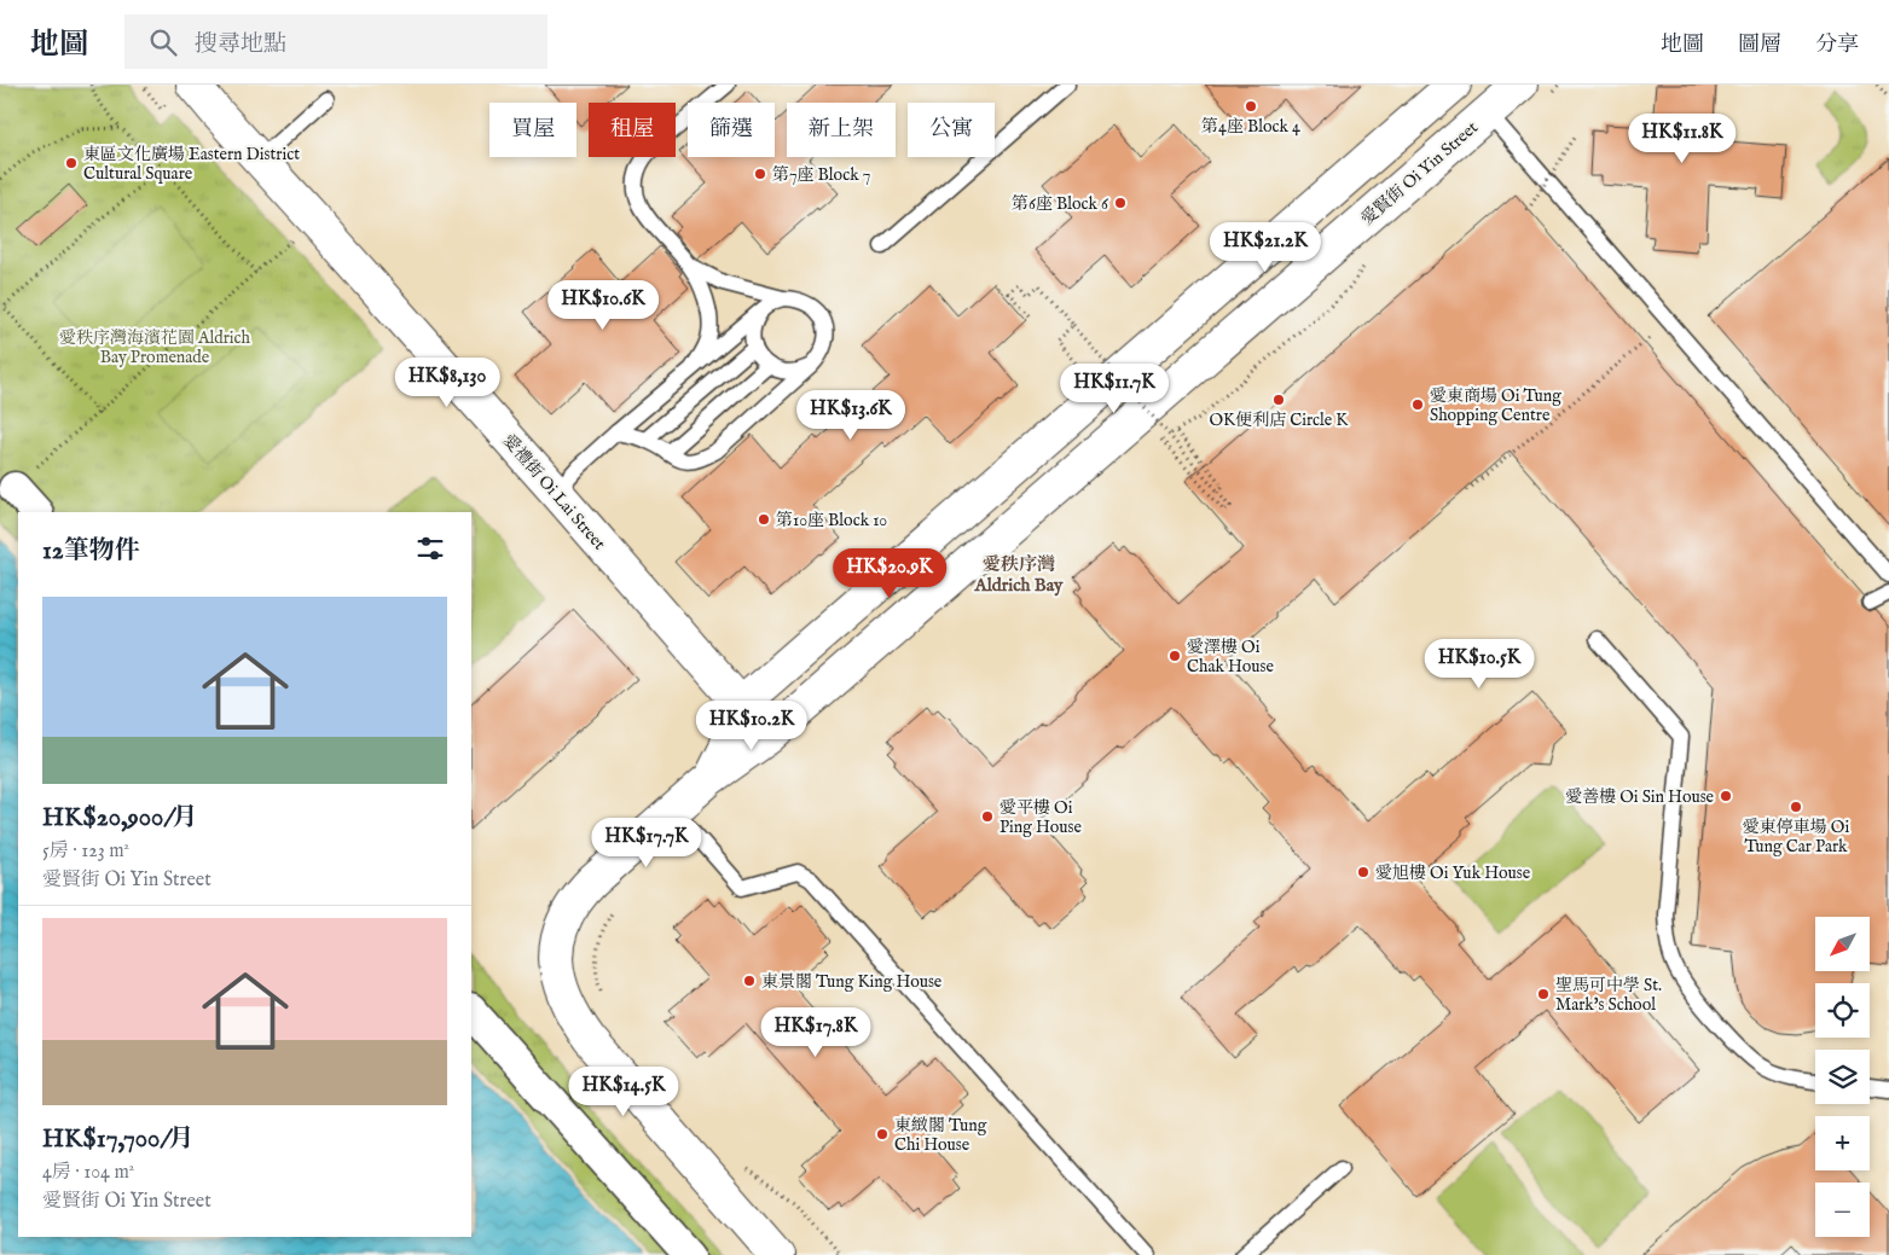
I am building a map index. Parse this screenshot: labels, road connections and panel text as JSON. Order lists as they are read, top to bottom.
{
  "streets": {
    "street": ["愛賢街 Oi Yin Street", "愛禮街 Oi Lai Street"]
  },
  "crossings": [
    ["愛賢街 Oi Yin Street", "愛禮街 Oi Lai Street"]
  ],
  "districts": ["愛秩序灣 Aldrich Bay"],
  "parks": ["愛秩序灣海濱花園 Aldrich Bay Promenade"],
  "places": [
    "第4座 Block 4",
    "東區文化廣場 Eastern District Cultural Square",
    "第7座 Block 7",
    "第6座 Block 6",
    "OK便利店 Circle K",
    "愛東商場 Oi Tung Shopping Centre",
    "第10座 Block 10",
    "愛澤樓 Oi Chak House",
    "愛善樓 Oi Sin House",
    "愛東停車場 Oi Tung Car Park",
    "愛平樓 Oi Ping House",
    "愛旭樓 Oi Yuk House",
    "東景閣 Tung King House",
    "聖馬可中學 St. Mark's School",
    "東緻閣 Tung Chi House"
  ],
  "north": "bottom left",
  "page": {
    "header": "地圖",
    "search": "搜尋地點",
    "nav": ["地圖", "圖層", "分享"],
    "chip": [
      "買屋",
      "租屋",
      "篩選",
      "新上架",
      "公寓"
    ],
    "price": [
      "HK$11.8K",
      "HK$21.2K",
      "HK$10.6K",
      "HK$8,130",
      "HK$11.7K",
      "HK$13.6K",
      "HK$20.9K",
      "HK$10.5K",
      "HK$10.2K",
      "HK$17.7K",
      "HK$17.8K",
      "HK$14.5K"
    ],
    "heading": "12筆物件",
    "list": [
      {
        "name": "HK$20,900/月",
        "note": "5房 · 123 m² · 愛賢街 Oi Yin Street"
      },
      {
        "name": "HK$17,700/月",
        "note": "4房 · 104 m² · 愛賢街 Oi Yin Street"
      }
    ],
    "map_buttons": ["+", "−"]
  }
}
